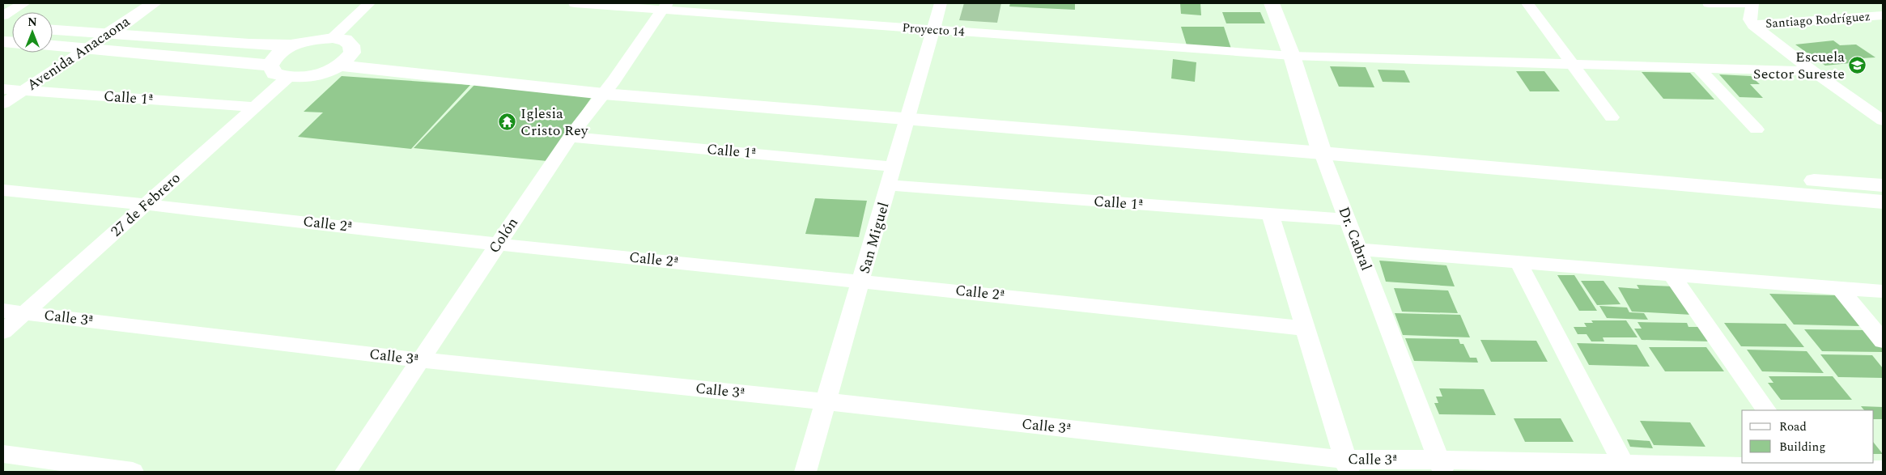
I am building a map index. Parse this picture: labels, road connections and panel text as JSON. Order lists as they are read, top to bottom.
{
  "streets": {
    "main road": ["Avenida Anacaona", "Dr. Cabral"],
    "street": [
      "Santiago Rodríguez",
      "Proyecto 14",
      "Calle 1ª",
      "27 de Febrero",
      "Calle 2ª",
      "Colón",
      "San Miguel",
      "Calle 3ª"
    ]
  },
  "crossings": [
    ["Proyecto 14", "Colón"],
    ["Proyecto 14", "San Miguel"],
    ["Proyecto 14", "Dr. Cabral"],
    ["Avenida Anacaona", "Calle 1ª"],
    ["Calle 1ª", "27 de Febrero"],
    ["Calle 1ª", "Colón"],
    ["Calle 1ª", "San Miguel"],
    ["Calle 1ª", "Dr. Cabral"],
    ["27 de Febrero", "Calle 2ª"],
    ["27 de Febrero", "Calle 3ª"],
    ["Calle 2ª", "Colón"],
    ["Calle 2ª", "San Miguel"],
    ["Colón", "Calle 3ª"],
    ["San Miguel", "Calle 3ª"],
    ["Dr. Cabral", "Calle 3ª"]
  ],
  "places": {
    "school or university": ["Escuela Sector Sureste"],
    "temple": ["Iglesia Cristo Rey"]
  },
  "legend": ["Road", "Building"],
  "north": "top"
}
